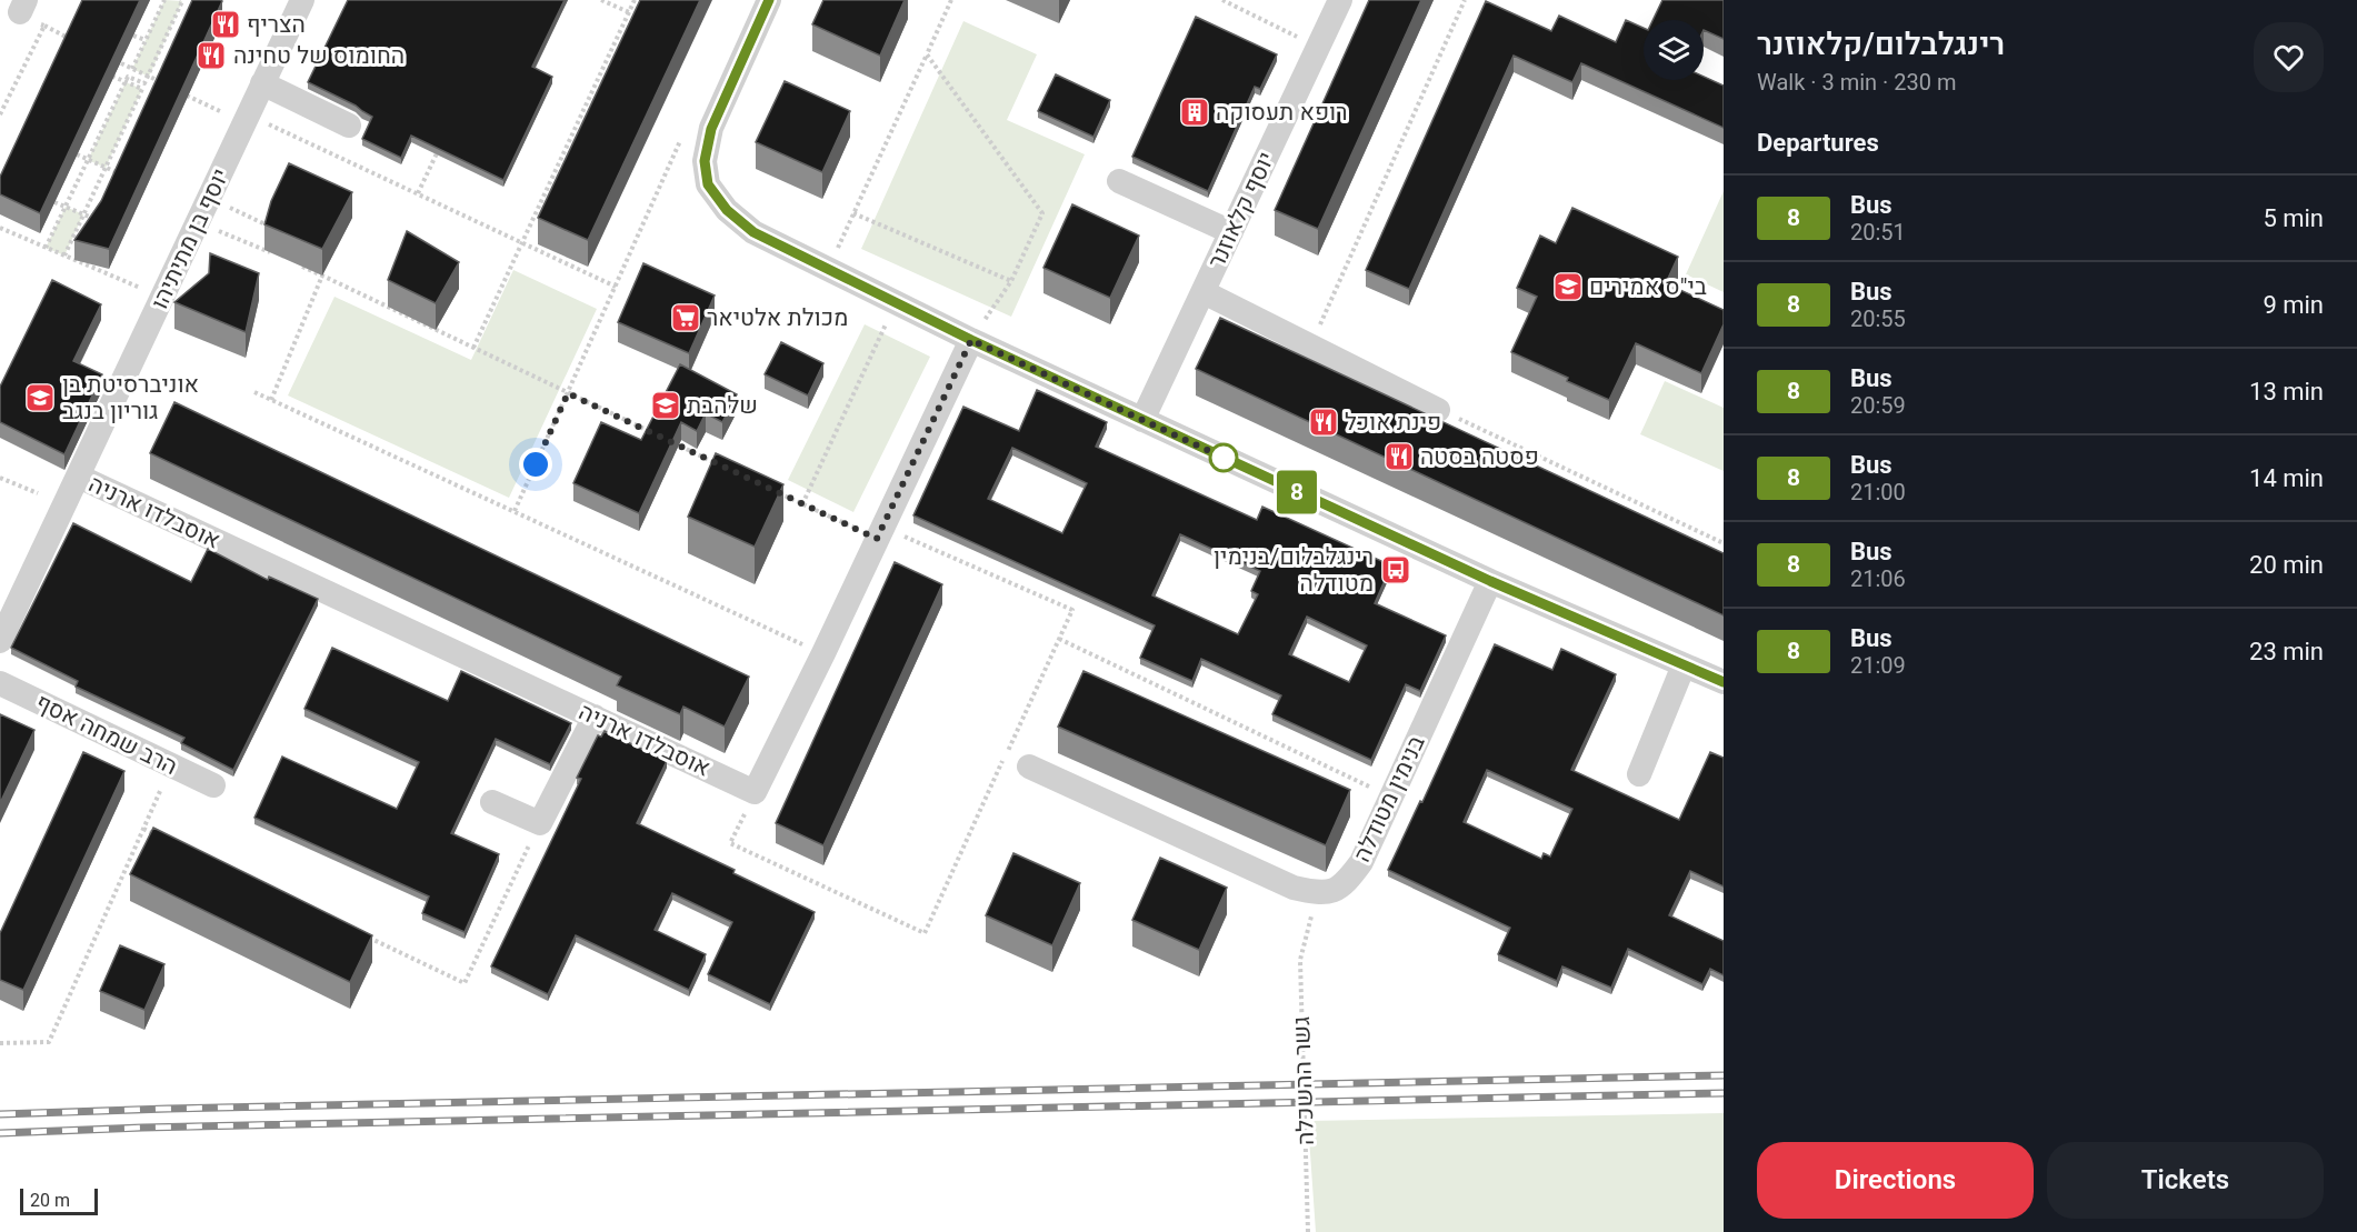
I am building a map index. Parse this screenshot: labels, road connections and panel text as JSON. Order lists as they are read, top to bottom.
{
  "streets": {
    "street": [
      "יוסף קלאוזנר",
      "יוסף בן מתיתיהו",
      "אוסבלדו ארניה",
      "הרב שמחה אסף",
      "בנימין מטודלה"
    ],
    "path": ["גשר ההשכלה"]
  },
  "crossings": [
    ["יוסף בן מתיתיהו", "אוסבלדו ארניה"]
  ],
  "places": {
    "restaurant": [
      "הצריף",
      "החומוס של טחינה",
      "פינת אוכל",
      "פסטה בסטה"
    ],
    "building": ["רופא תעסוקה"],
    "school or university": ["בי\"ס אמירים", "אוניברסיטת בן גוריון בנגב", "שלהבת"],
    "supermarket": ["מכולת אלטיאר"],
    "bus stop": ["רינגלבלום/בנימין מטודלה"]
  },
  "lines": ["bus line 8"],
  "scale_bar": "20 m",
  "page": {
    "on_map": "8",
    "heading": [
      ["רינגלבלום/קלאוזנר", "Walk · 3 min · 230 m"],
      "Departures"
    ],
    "list": [
      {
        "mark": "8",
        "name": "Bus",
        "note": "20:51",
        "value": "5 min"
      },
      {
        "mark": "8",
        "name": "Bus",
        "note": "20:55",
        "value": "9 min"
      },
      {
        "mark": "8",
        "name": "Bus",
        "note": "20:59",
        "value": "13 min"
      },
      {
        "mark": "8",
        "name": "Bus",
        "note": "21:00",
        "value": "14 min"
      },
      {
        "mark": "8",
        "name": "Bus",
        "note": "21:06",
        "value": "20 min"
      },
      {
        "mark": "8",
        "name": "Bus",
        "note": "21:09",
        "value": "23 min"
      }
    ],
    "buttons": ["Directions", "Tickets"],
    "scale": "20 m"
  }
}
